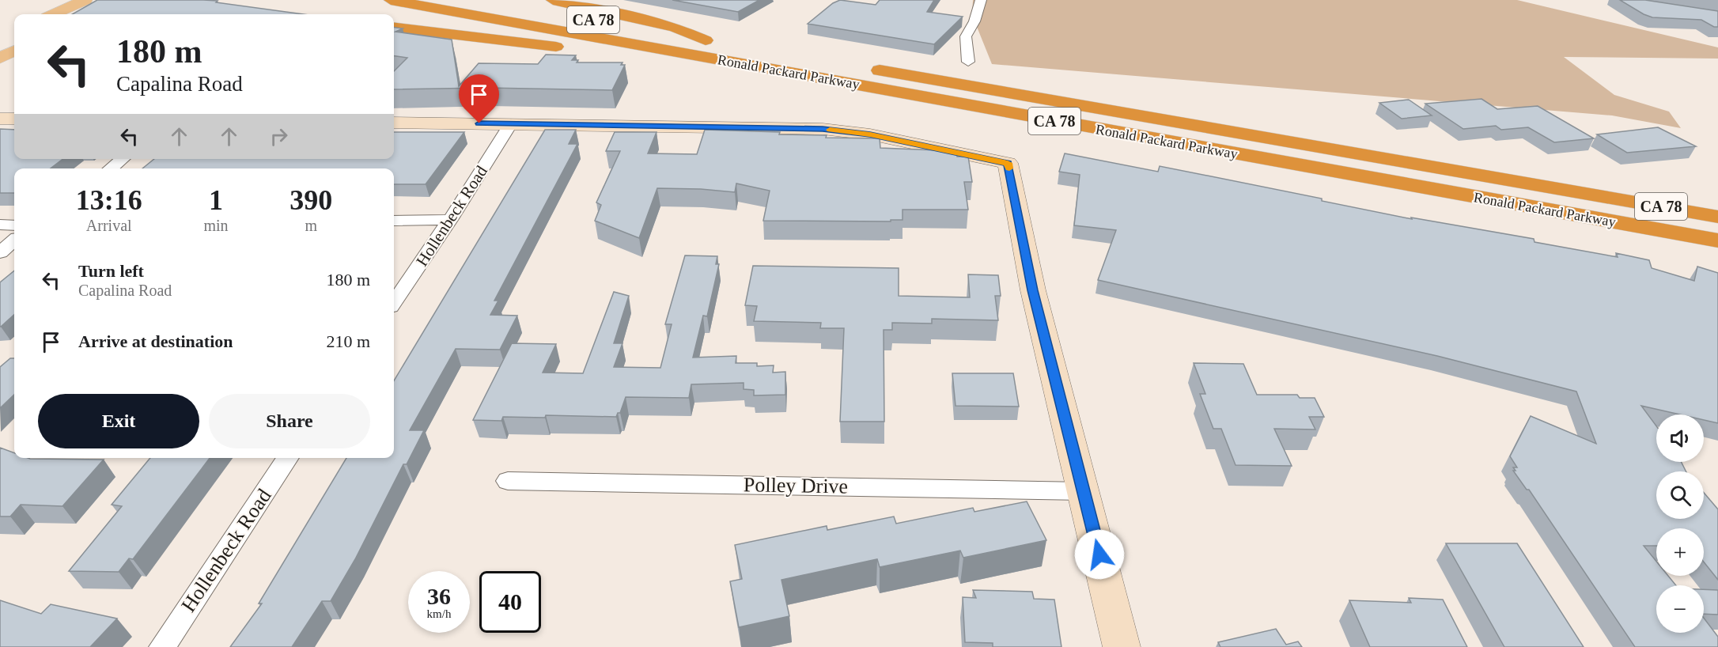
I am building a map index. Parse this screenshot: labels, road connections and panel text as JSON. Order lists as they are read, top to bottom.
{
  "streets": {
    "highway": ["CA 78", "Ronald Packard Parkway"],
    "street": ["Hollenbeck Road", "Polley Drive"]
  },
  "page": {
    "turn": ["180 m", "Capalina Road"],
    "eta": [
      "13:16",
      "Arrival",
      "1",
      "min",
      "390",
      "m"
    ],
    "list": [
      {
        "name": "Turn left",
        "note": "Capalina Road",
        "value": "180 m"
      },
      {
        "name": "Arrive at destination",
        "value": "210 m"
      }
    ],
    "buttons": ["Exit", "Share"],
    "map_buttons": ["+", "−"],
    "speed": "36 km/h",
    "limit": "40"
  }
}
